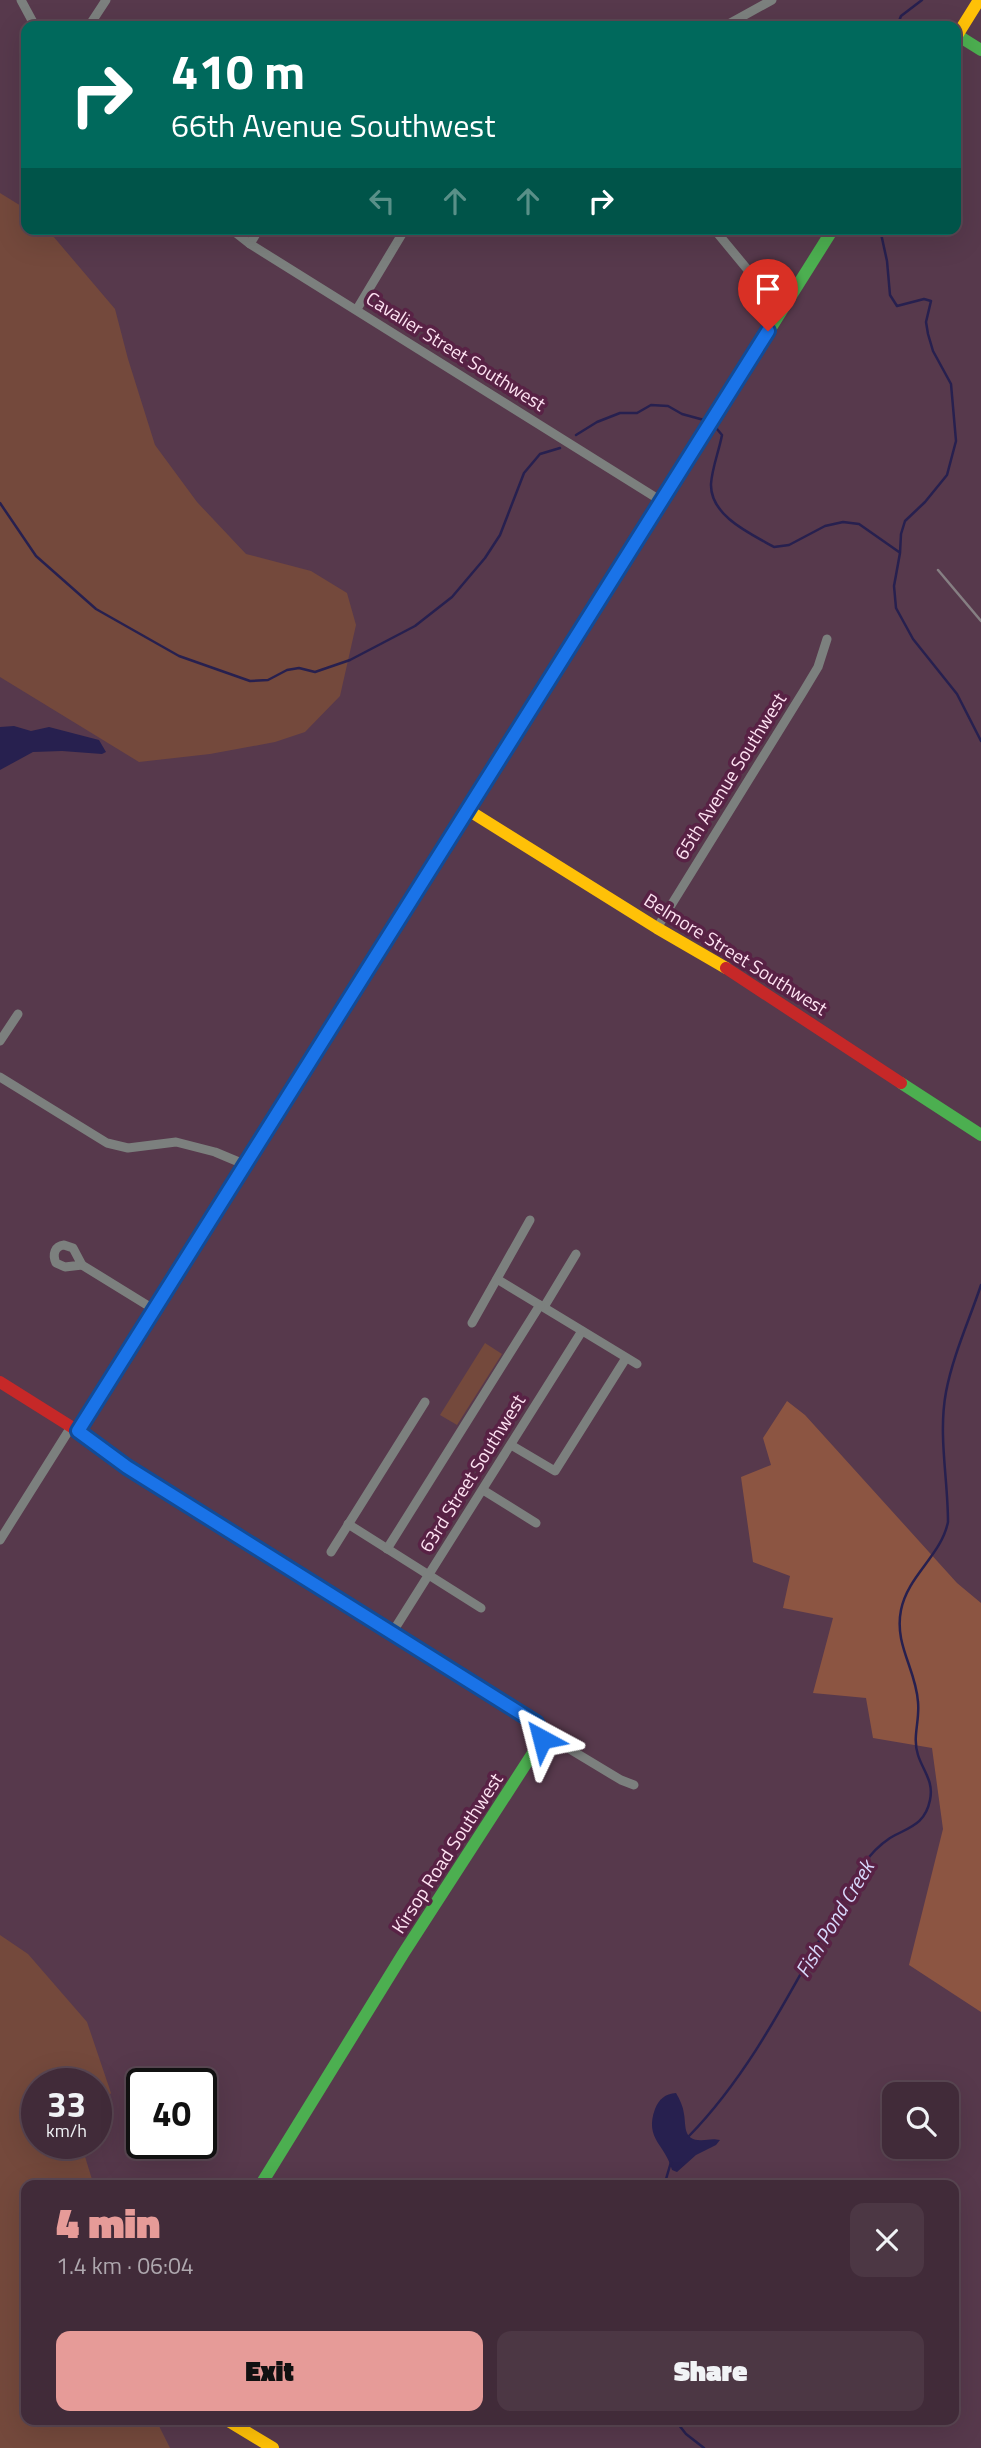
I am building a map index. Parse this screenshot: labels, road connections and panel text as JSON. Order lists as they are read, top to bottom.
{
  "streets": {
    "street": [
      "Cavalier Street Southwest",
      "65th Avenue Southwest",
      "Belmore Street Southwest",
      "63rd Street Southwest",
      "Kirsop Road Southwest"
    ]
  },
  "crossings": [
    ["65th Avenue Southwest", "Belmore Street Southwest"]
  ],
  "water": ["Fish Pond Creek"],
  "page": {
    "turn": ["410 m", "66th Avenue Southwest"],
    "speed": "33 km/h",
    "limit": "40",
    "heading": ["4 min", "1.4 km · 06:04"],
    "buttons": ["Exit", "Share"]
  }
}
